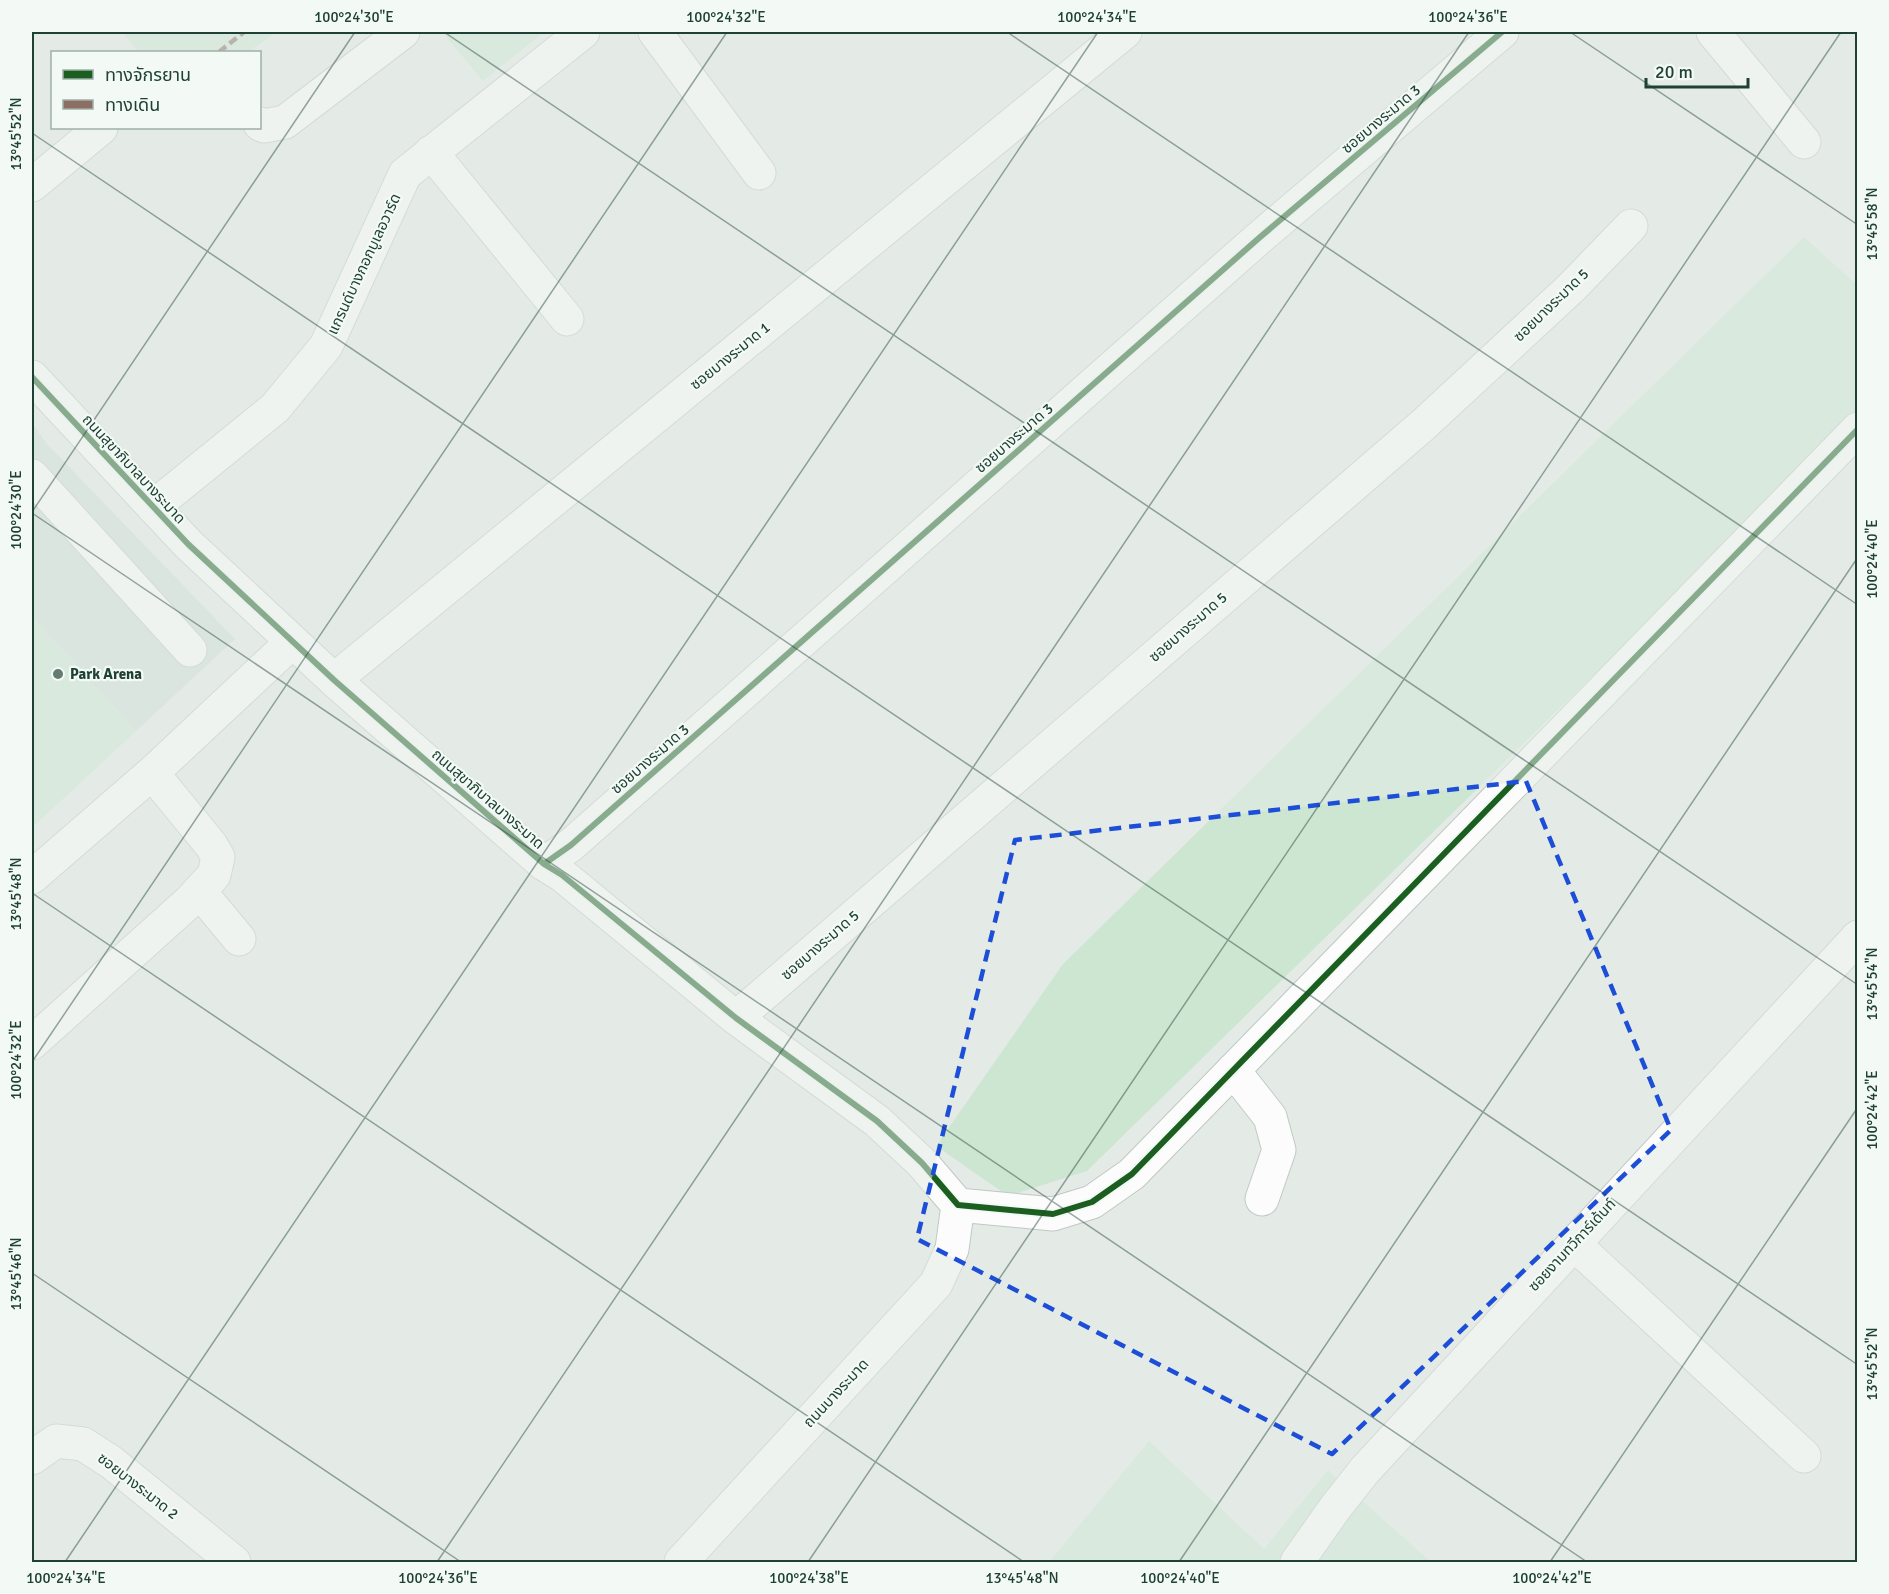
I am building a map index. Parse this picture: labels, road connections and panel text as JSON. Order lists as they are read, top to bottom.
{
  "streets": {
    "street": [
      "ซอยบางระมาด 3",
      "แกรนด์บางกอกบูเลอวาร์ด",
      "ซอยบางระมาด 5",
      "ซอยบางระมาด 1",
      "ถนนสุขาภิบาลบางระมาด",
      "ซอยงามทวีการ์เด้นท์",
      "ถนนบางระมาด",
      "ซอยบางระมาด 2"
    ]
  },
  "crossings": [
    ["ซอยบางระมาด 3", "ถนนสุขาภิบาลบางระมาด"],
    ["แกรนด์บางกอกบูเลอวาร์ด", "ถนนสุขาภิบาลบางระมาด"],
    ["ซอยบางระมาด 5", "ถนนสุขาภิบาลบางระมาด"],
    ["ซอยบางระมาด 1", "ถนนสุขาภิบาลบางระมาด"],
    ["ถนนสุขาภิบาลบางระมาด", "ถนนบางระมาด"]
  ],
  "places": ["Park Arena"],
  "legend": ["ทางจักรยาน", "ทางเดิน"],
  "scale_bar": "20 m",
  "coordinates": [
    "100°24'30\"E",
    "100°24'32\"E",
    "100°24'34\"E",
    "100°24'36\"E",
    "13°45'52\"N",
    "13°45'58\"N",
    "100°24'40\"E",
    "13°45'48\"N",
    "13°45'54\"N",
    "100°24'42\"E",
    "13°45'46\"N",
    "100°24'38\"E"
  ]
}
